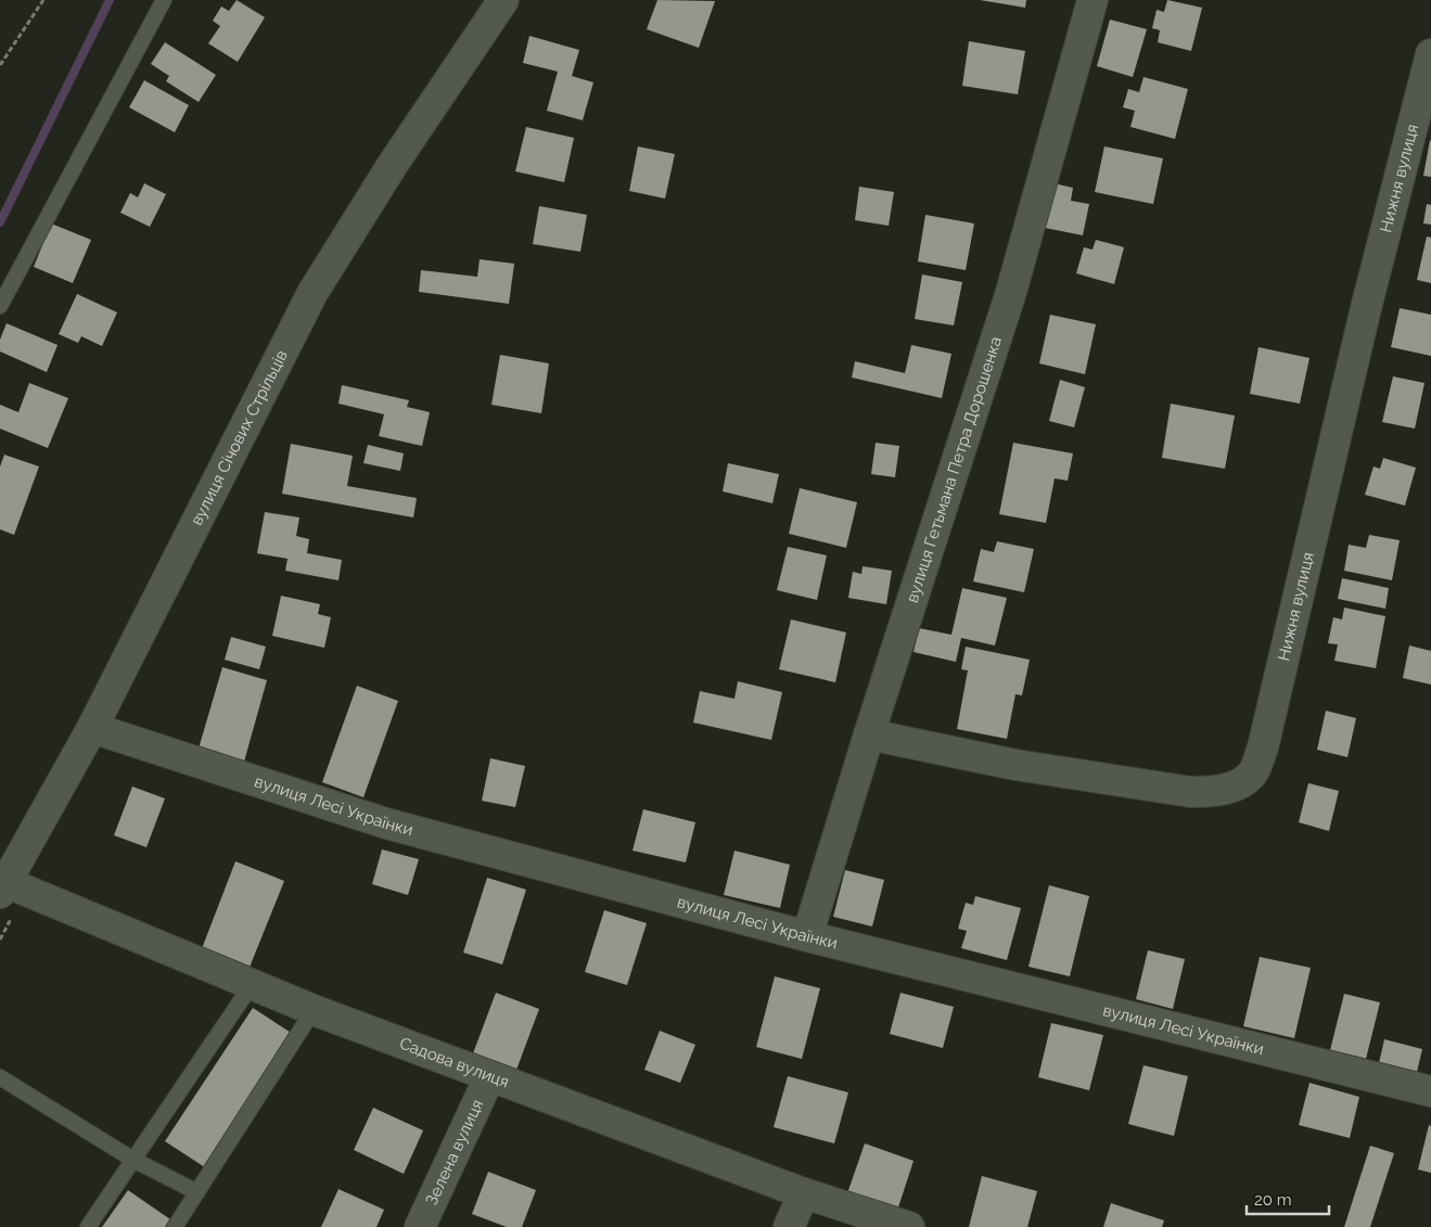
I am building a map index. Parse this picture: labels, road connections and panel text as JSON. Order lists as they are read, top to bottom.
{
  "streets": {
    "street": [
      "Нижня вулиця",
      "вулиця Січових Стрільців",
      "вулиця Гетьмана Петра Дорошенка",
      "вулиця Лесі Українки",
      "Садова вулиця",
      "Зелена вулиця"
    ]
  },
  "crossings": [
    ["Нижня вулиця", "вулиця Гетьмана Петра Дорошенка"],
    ["вулиця Січових Стрільців", "вулиця Лесі Українки"],
    ["вулиця Січових Стрільців", "Садова вулиця"],
    ["вулиця Гетьмана Петра Дорошенка", "вулиця Лесі Українки"],
    ["Садова вулиця", "Зелена вулиця"]
  ],
  "scale_bar": "20 m"
}
